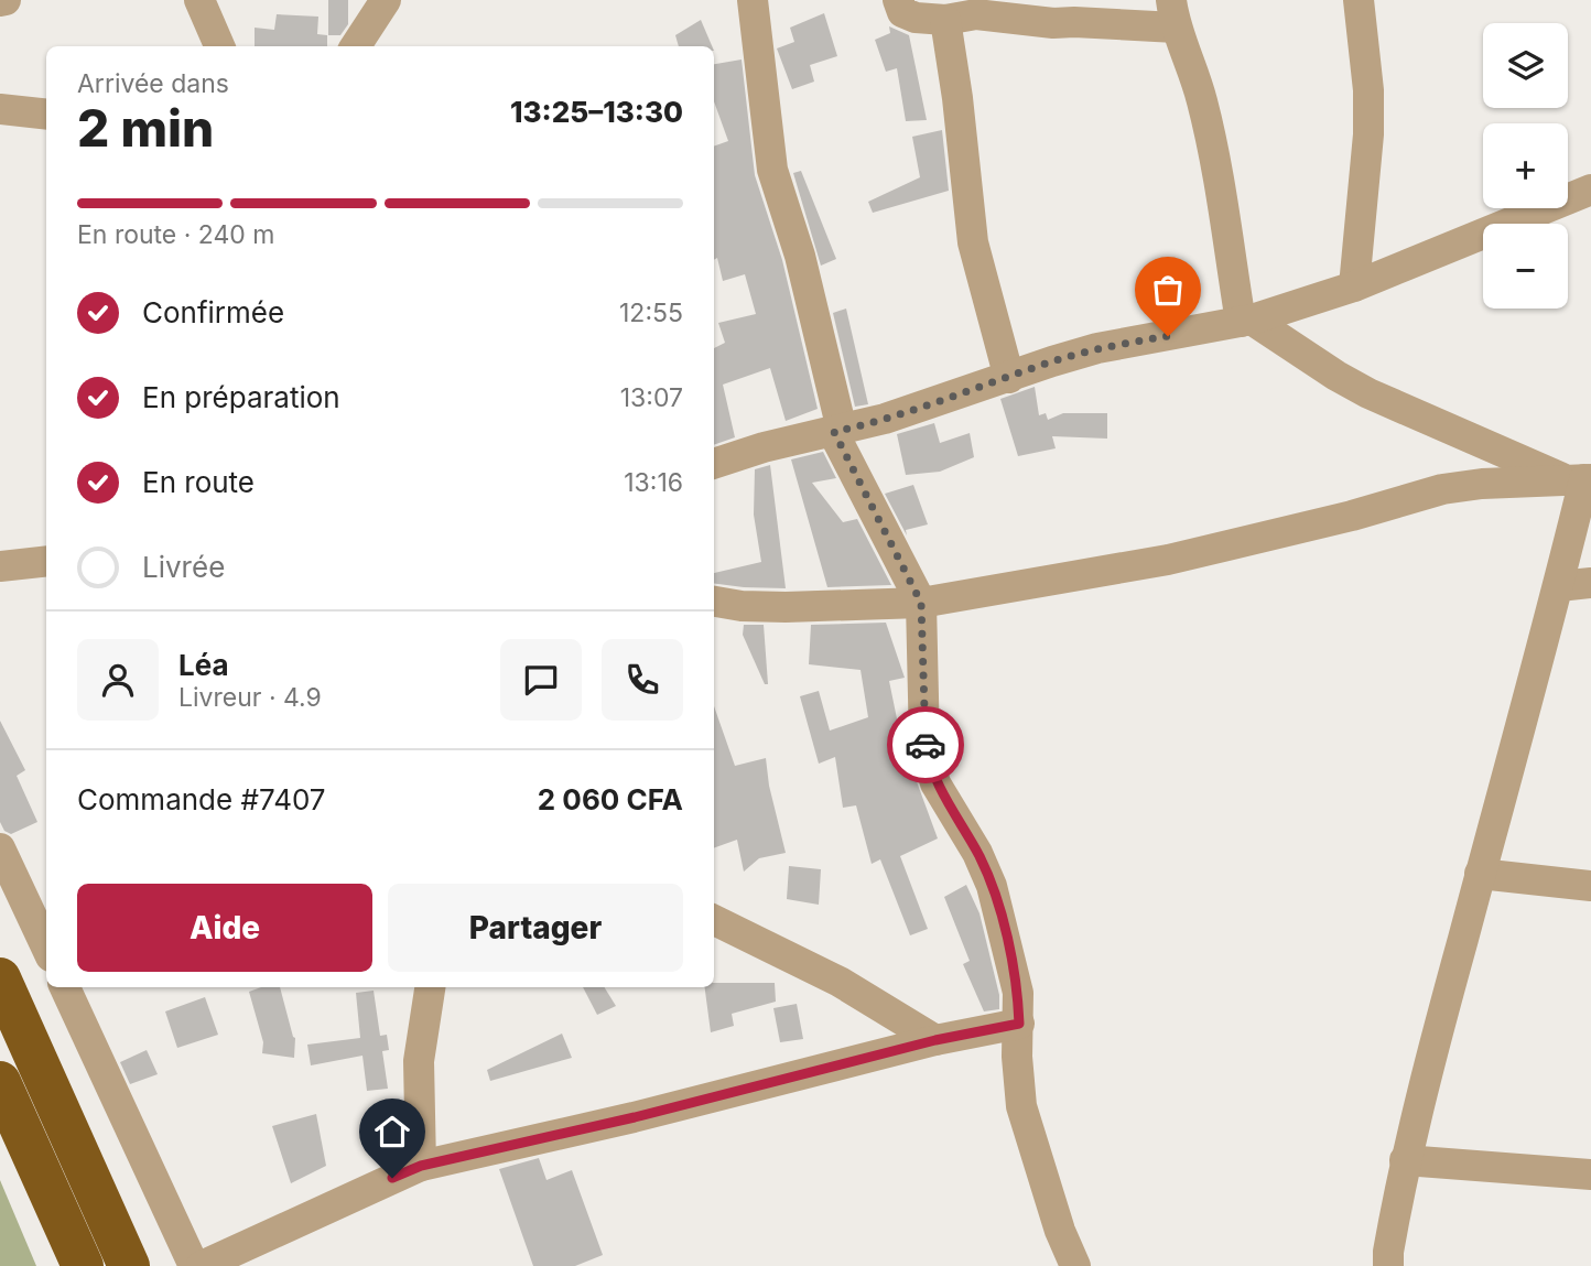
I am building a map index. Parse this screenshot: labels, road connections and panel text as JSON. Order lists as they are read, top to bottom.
{
  "page": {
    "map_buttons": ["+", "−"],
    "heading": ["2 min", "Arrivée dans", "13:25–13:30"],
    "panel": [
      "Léa",
      "Livreur · 4.9",
      "Commande #7407",
      "2 060 CFA"
    ],
    "bar": "En route · 240 m",
    "list": [
      ["Confirmée", "12:55"],
      ["En préparation", "13:07"],
      ["En route", "13:16"],
      "Livrée"
    ],
    "buttons": ["Aide", "Partager"]
  }
}
